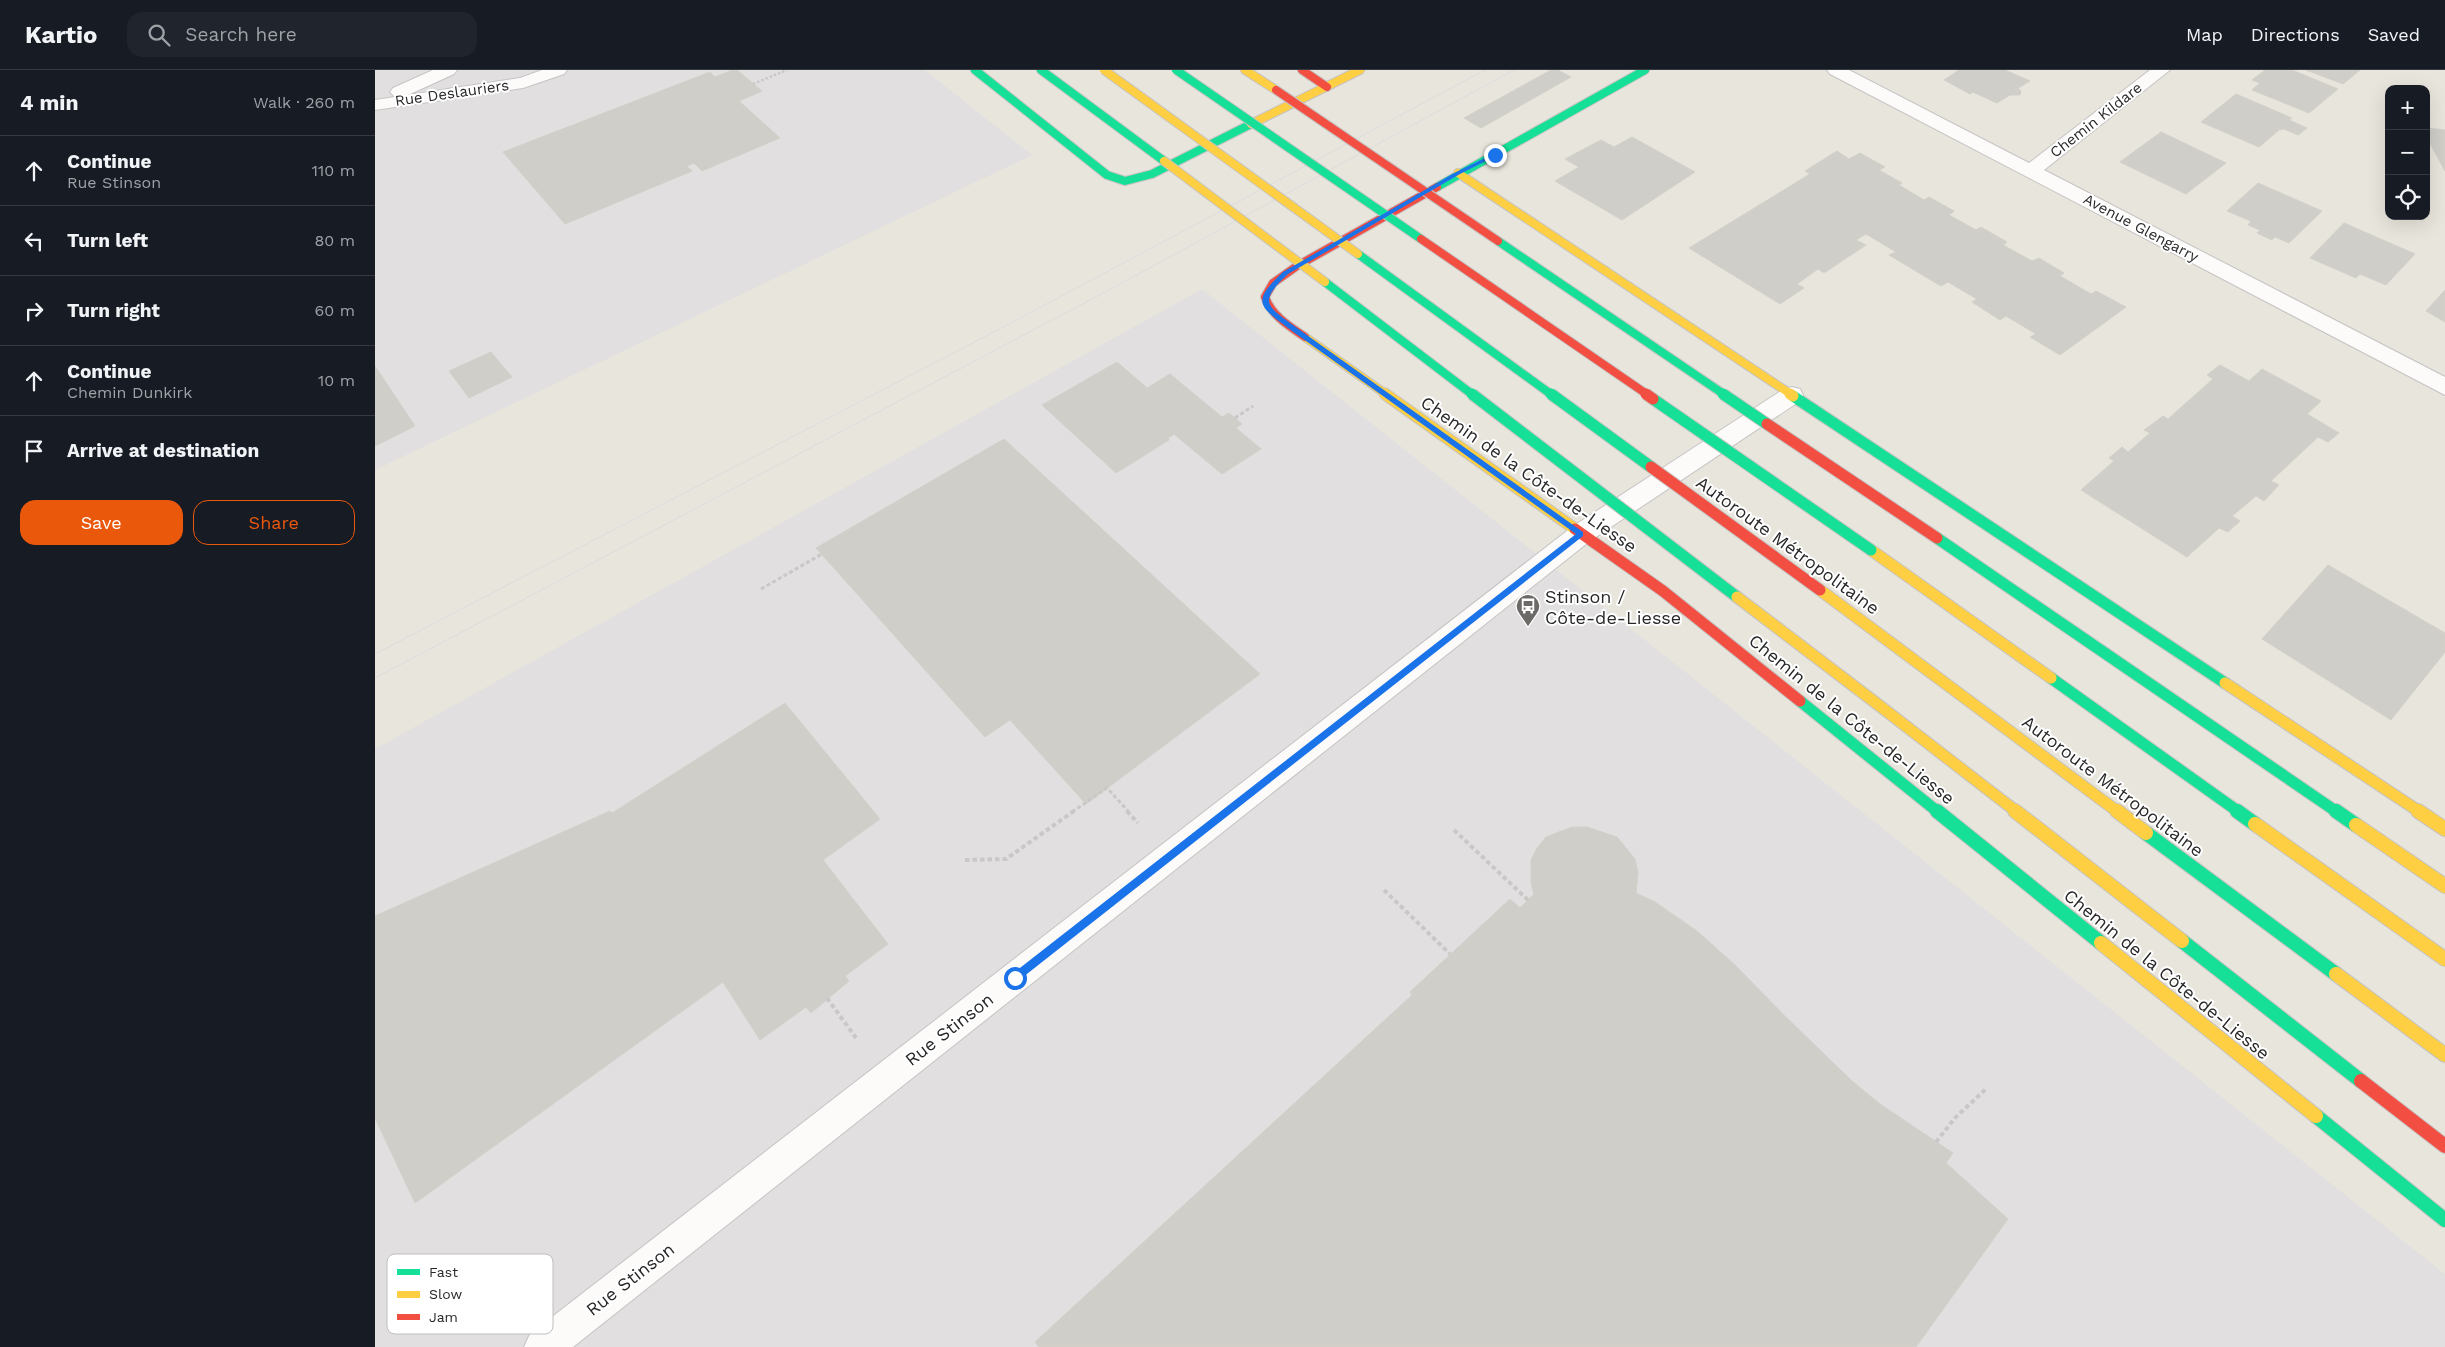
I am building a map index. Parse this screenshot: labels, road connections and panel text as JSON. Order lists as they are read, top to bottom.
{
  "streets": {
    "main road": ["Chemin de la Côte-de-Liesse", "Autoroute Métropolitaine"],
    "street": [
      "Rue Deslauriers",
      "Chemin Kildare",
      "Avenue Glengarry",
      "Rue Stinson"
    ]
  },
  "crossings": [
    ["Chemin Kildare", "Avenue Glengarry"],
    ["Chemin de la Côte-de-Liesse", "Rue Stinson"]
  ],
  "places": {
    "bus stop": ["Stinson / Côte-de-Liesse"]
  },
  "legend": ["Fast", "Slow", "Jam"],
  "page": {
    "header": "Kartio",
    "search": "Search here",
    "nav": ["Map", "Directions", "Saved"],
    "heading": ["4 min", "Walk · 260 m"],
    "map_buttons": ["+", "−"],
    "list": [
      ["Continue", "Rue Stinson", "110 m"],
      ["Turn left", "80 m"],
      ["Turn right", "60 m"],
      ["Continue", "Chemin Dunkirk", "10 m"],
      "Arrive at destination"
    ],
    "buttons": ["Save", "Share"]
  }
}
